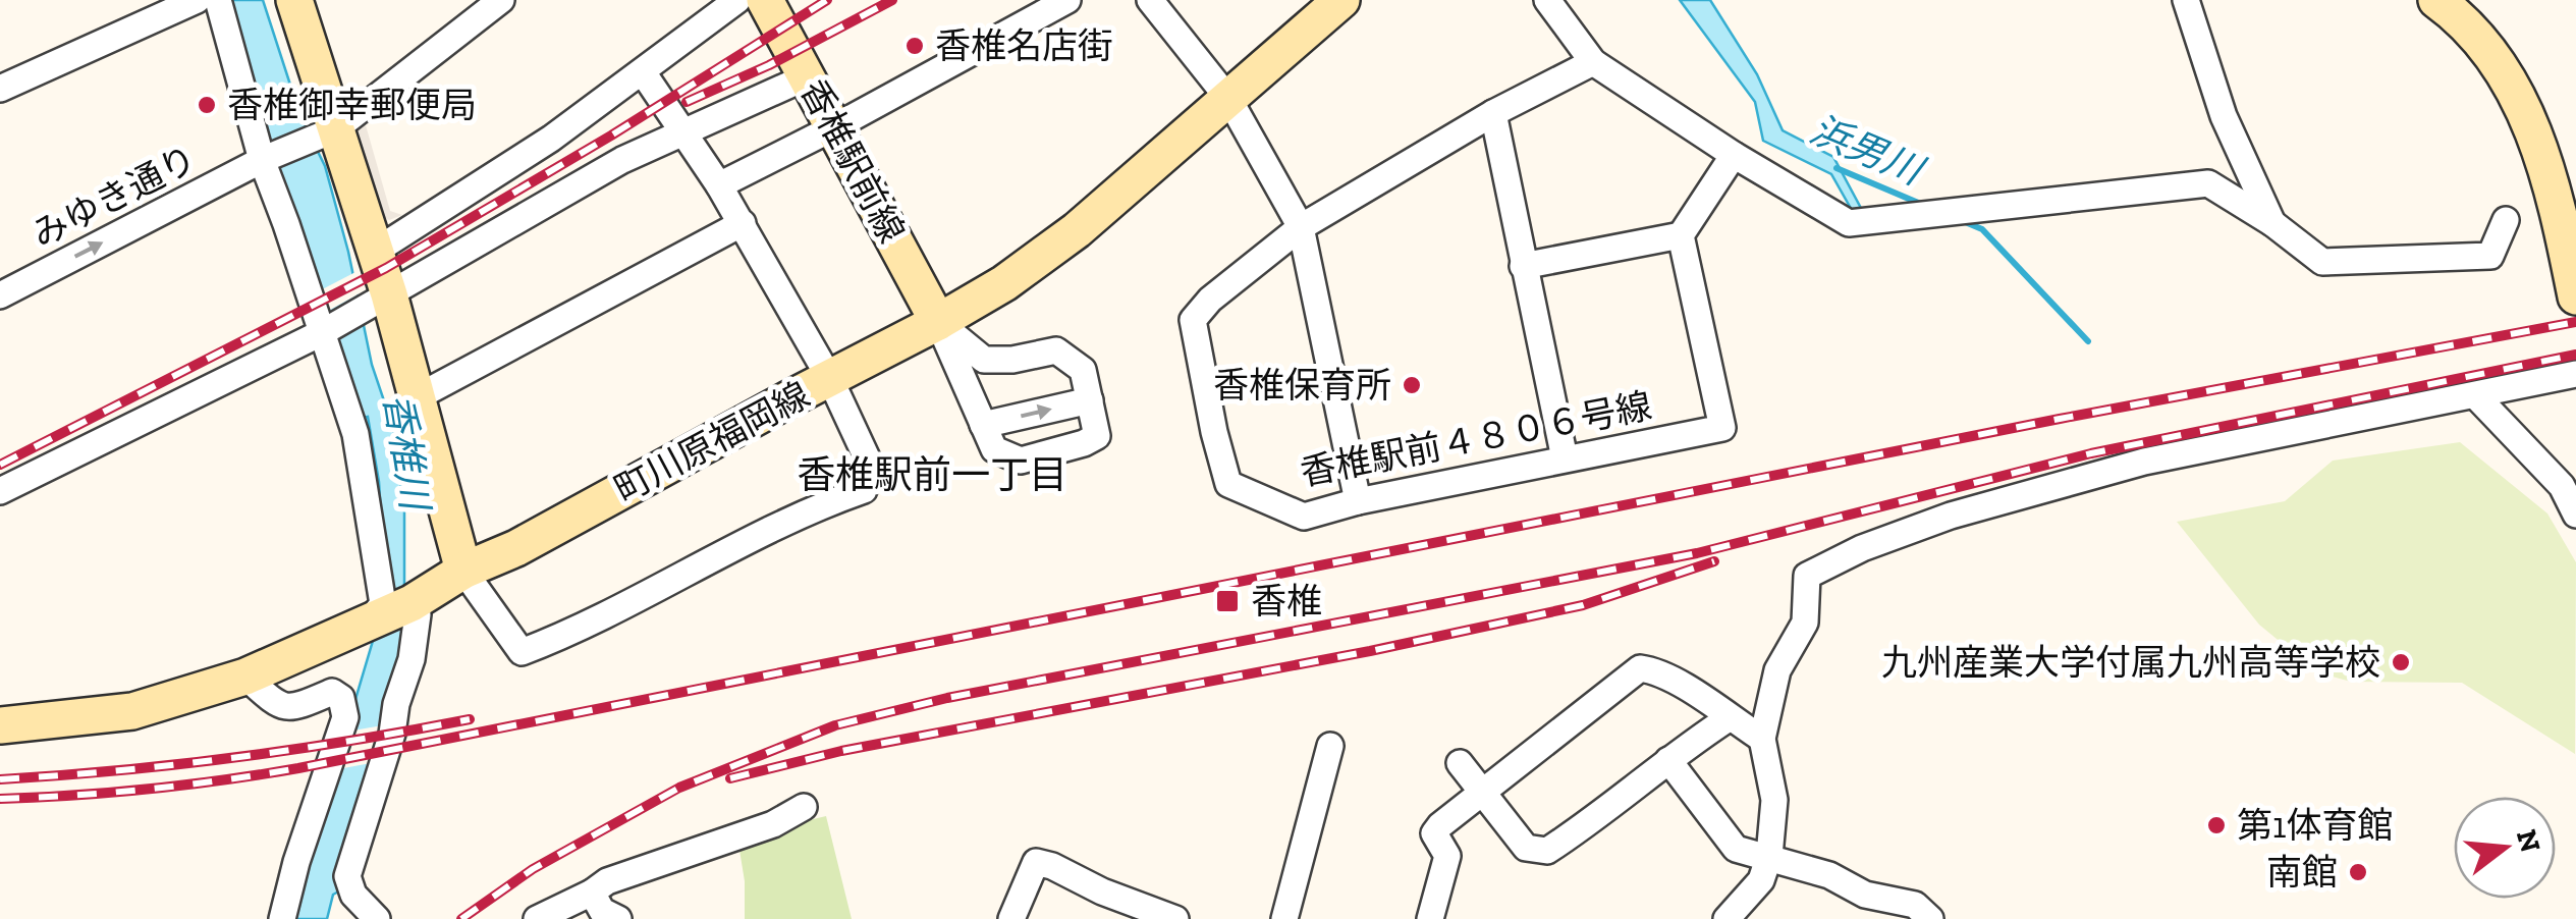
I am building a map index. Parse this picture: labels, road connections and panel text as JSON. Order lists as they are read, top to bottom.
{
  "streets": {
    "main road": ["香椎駅前線", "町川原福岡線"],
    "street": ["みゆき通り", "香椎駅前４８０６号線"]
  },
  "crossings": [
    ["香椎駅前線", "町川原福岡線"]
  ],
  "districts": ["香椎駅前一丁目"],
  "water": ["浜男川", "香椎川"],
  "places": {
    "other": [
      "香椎名店街",
      "香椎御幸郵便局",
      "香椎保育所",
      "九州産業大学付属九州高等学校",
      "第1体育館",
      "南館"
    ],
    "transit": ["香椎"]
  },
  "north": "right"
}
